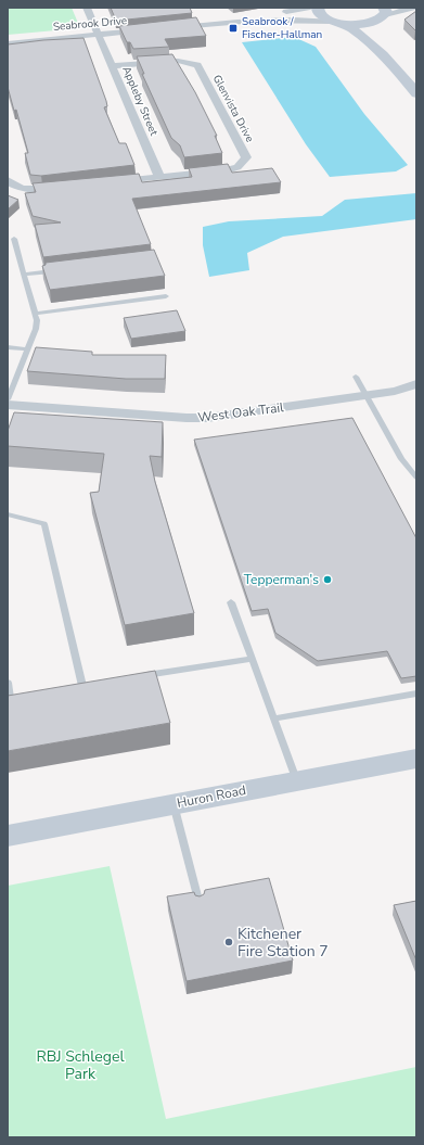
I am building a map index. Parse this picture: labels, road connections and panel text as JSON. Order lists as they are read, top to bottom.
{
  "streets": {
    "main road": ["Huron Road"],
    "street": [
      "Seabrook Drive",
      "Appleby Street",
      "Glenvista Drive",
      "West Oak Trail"
    ]
  },
  "crossings": [
    ["Seabrook Drive", "Appleby Street"],
    ["Appleby Street", "Glenvista Drive"]
  ],
  "parks": ["RBJ Schlegel Park"],
  "places": {
    "transit": ["Seabrook / Fischer-Hallman"],
    "other": ["Tepperman's", "Kitchener Fire Station 7"]
  }
}
